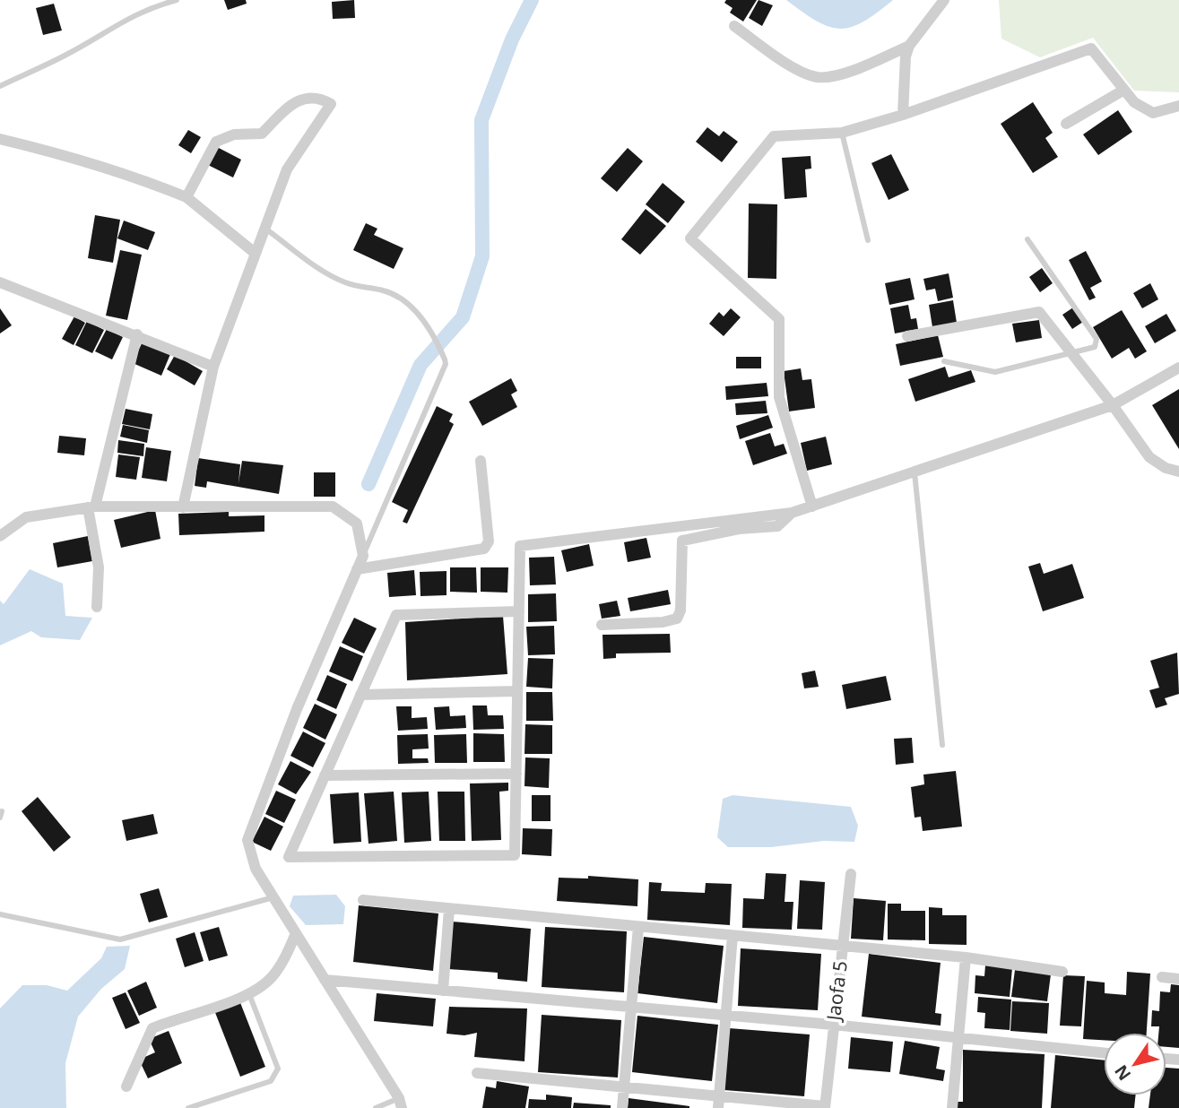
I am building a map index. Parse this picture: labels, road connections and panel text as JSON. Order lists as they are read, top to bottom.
{
  "streets": {
    "street": ["Jaofa 5"]
  },
  "north": "bottom left"
}
